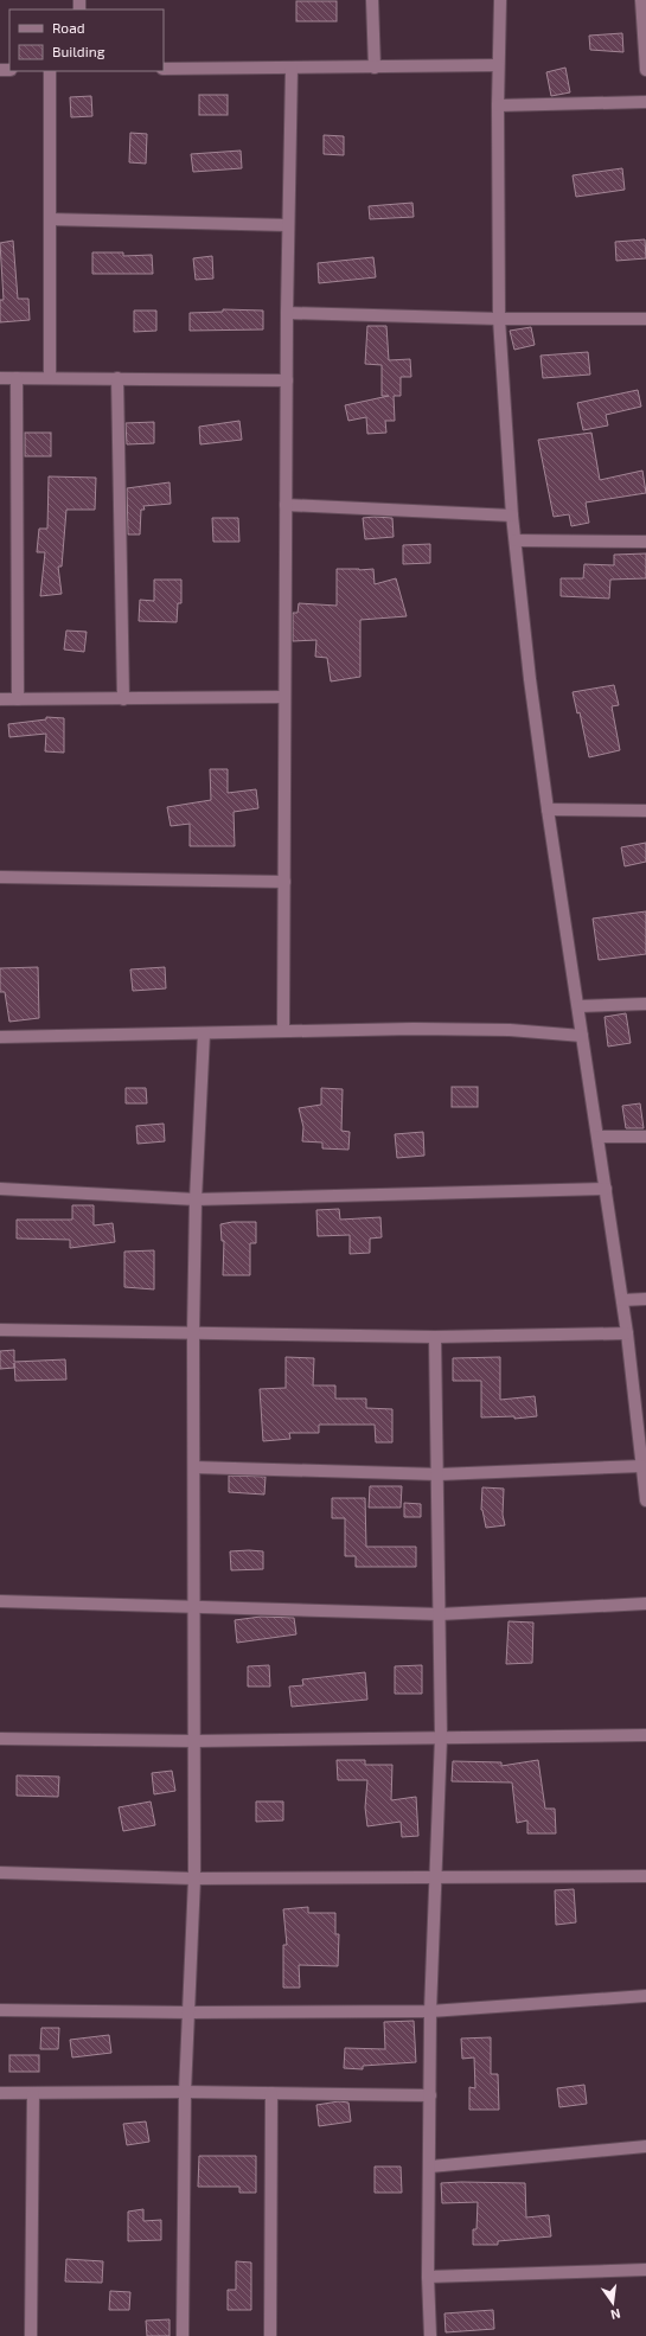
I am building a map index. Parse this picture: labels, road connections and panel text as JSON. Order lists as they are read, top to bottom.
{
  "legend": ["Road", "Building"],
  "north": "bottom"
}
